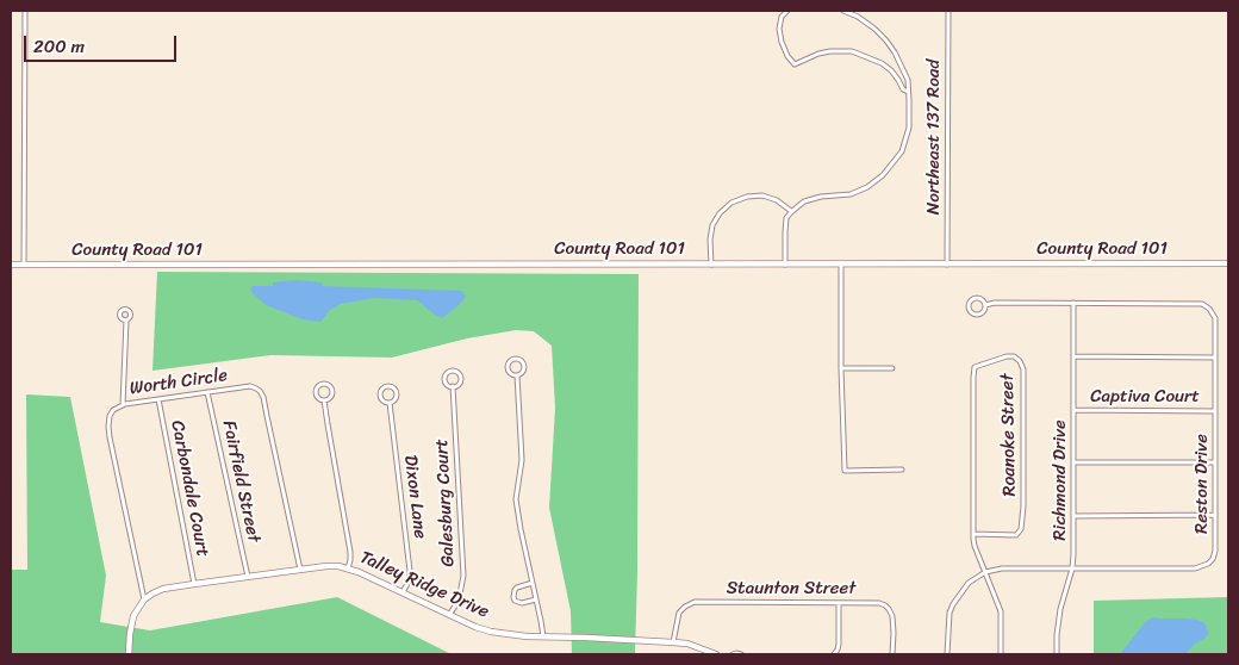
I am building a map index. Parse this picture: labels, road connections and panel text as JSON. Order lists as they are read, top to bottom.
{
  "streets": {
    "street": [
      "Northeast 137 Road",
      "County Road 101",
      "Worth Circle",
      "Captiva Court",
      "Roanoke Street",
      "Richmond Drive",
      "Fairfield Street",
      "Reston Drive",
      "Carbondale Court",
      "Dixon Lane",
      "Galesburg Court",
      "Talley Ridge Drive",
      "Staunton Street"
    ]
  },
  "crossings": [
    ["Northeast 137 Road", "County Road 101"],
    ["Worth Circle", "Fairfield Street"],
    ["Worth Circle", "Carbondale Court"],
    ["Worth Circle", "Talley Ridge Drive"],
    ["Captiva Court", "Richmond Drive"],
    ["Captiva Court", "Reston Drive"],
    ["Roanoke Street", "Reston Drive"],
    ["Richmond Drive", "Reston Drive"],
    ["Fairfield Street", "Talley Ridge Drive"],
    ["Carbondale Court", "Talley Ridge Drive"],
    ["Dixon Lane", "Talley Ridge Drive"],
    ["Galesburg Court", "Talley Ridge Drive"],
    ["Talley Ridge Drive", "Staunton Street"]
  ],
  "scale_bar": "200 m"
}
